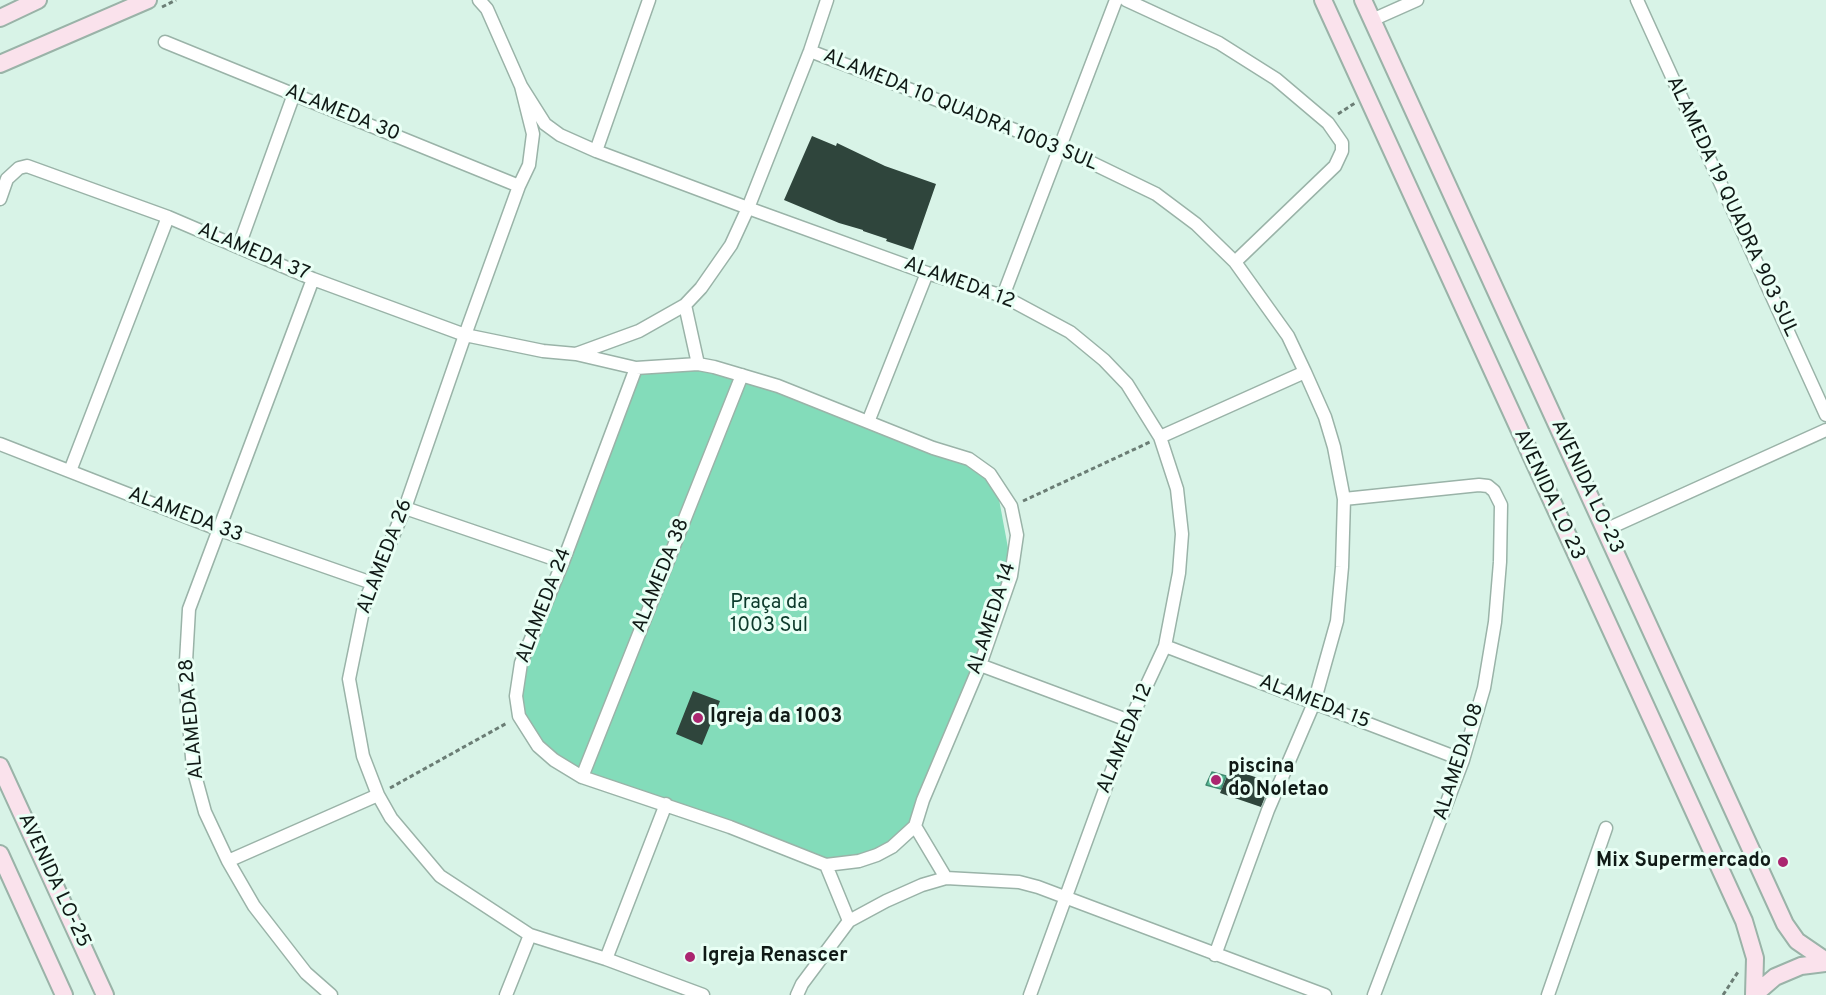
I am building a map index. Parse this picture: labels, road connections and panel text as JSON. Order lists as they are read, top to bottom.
{
  "streets": {
    "street": [
      "ALAMEDA 10 QUADRA 1003 SUL",
      "ALAMEDA 30",
      "ALAMEDA 19 QUADRA 903 SUL",
      "ALAMEDA 37",
      "ALAMEDA 12",
      "AVENIDA LO-23",
      "AVENIDA LO 23",
      "ALAMEDA 33",
      "ALAMEDA 26",
      "ALAMEDA 38",
      "ALAMEDA 24",
      "ALAMEDA 14",
      "ALAMEDA 15",
      "ALAMEDA 28",
      "ALAMEDA 08",
      "AVENIDA LO-25"
    ]
  },
  "crossings": [
    ["ALAMEDA 10 QUADRA 1003 SUL", "ALAMEDA 15"],
    ["ALAMEDA 10 QUADRA 1003 SUL", "ALAMEDA 08"],
    ["ALAMEDA 30", "ALAMEDA 26"],
    ["ALAMEDA 37", "ALAMEDA 26"],
    ["ALAMEDA 37", "ALAMEDA 28"],
    ["ALAMEDA 12", "ALAMEDA 26"],
    ["ALAMEDA 12", "ALAMEDA 15"],
    ["ALAMEDA 33", "ALAMEDA 26"],
    ["ALAMEDA 33", "ALAMEDA 28"],
    ["ALAMEDA 38", "ALAMEDA 24"],
    ["ALAMEDA 38", "ALAMEDA 14"],
    ["ALAMEDA 24", "ALAMEDA 14"],
    ["ALAMEDA 15", "ALAMEDA 08"]
  ],
  "parks": ["Praça da 1003 Sul"],
  "places": [
    "Igreja da 1003",
    "piscina do Noletao",
    "Mix Supermercado",
    "Igreja Renascer"
  ]
}
